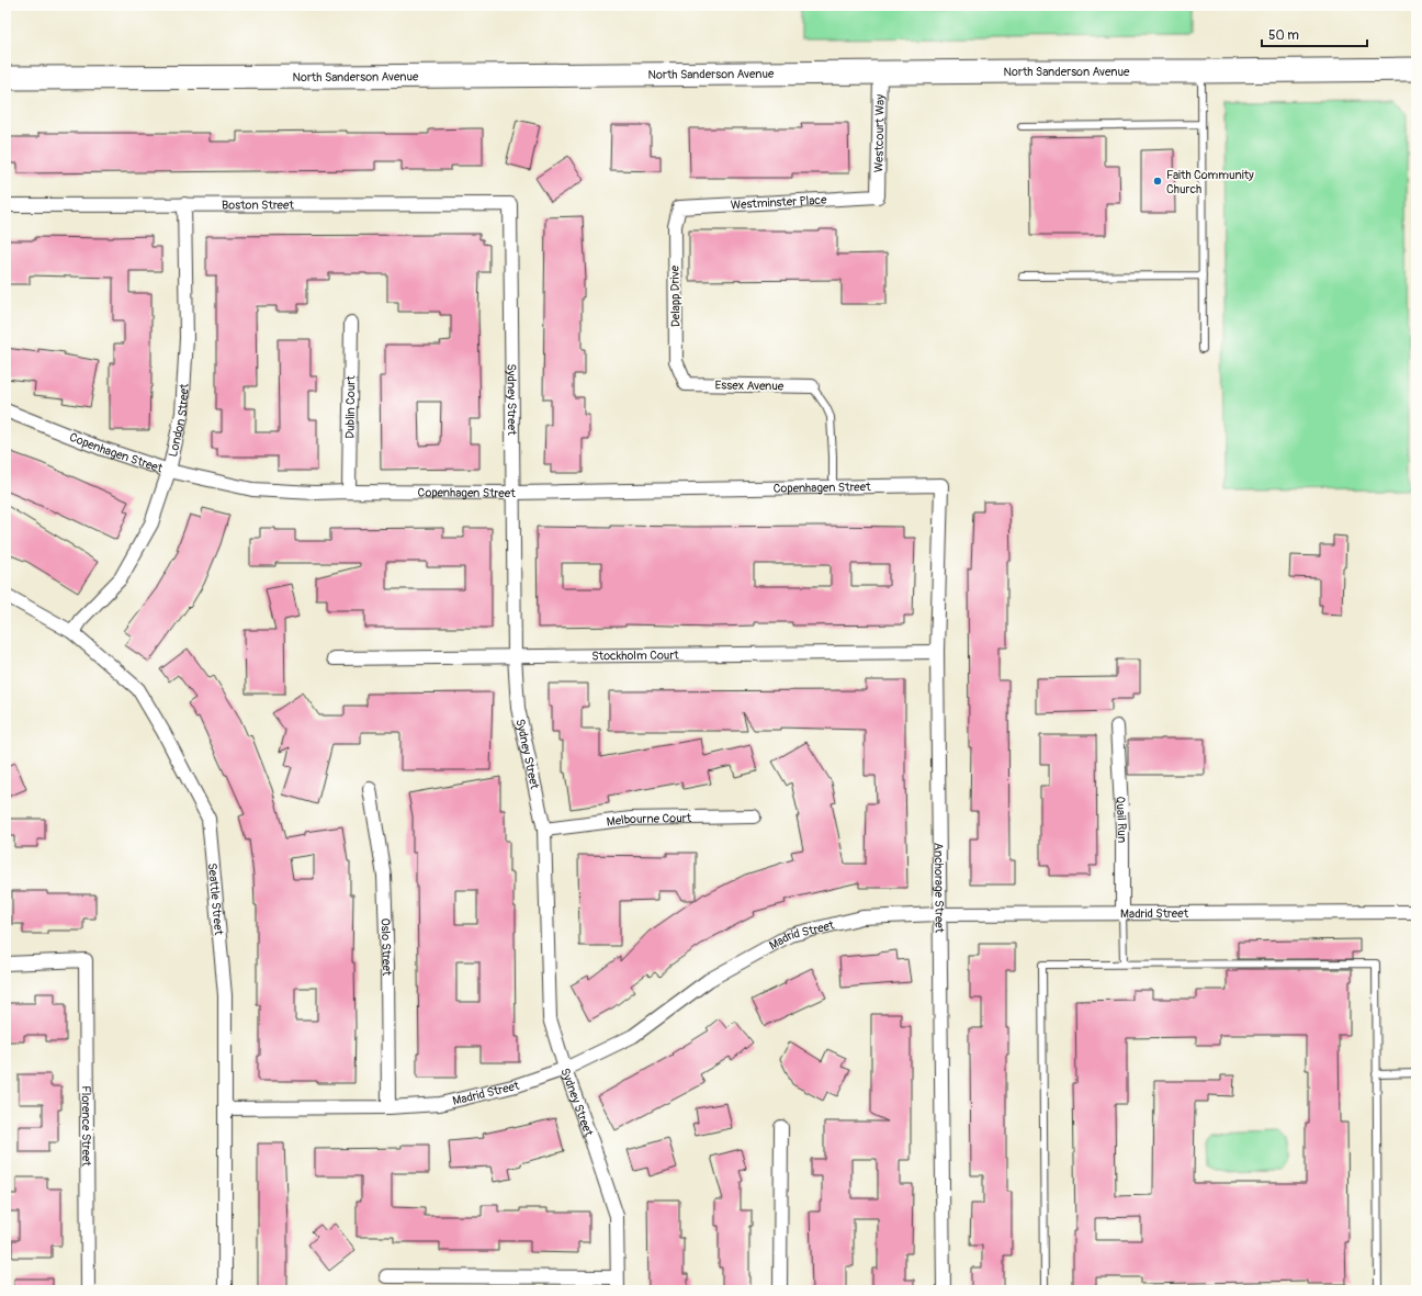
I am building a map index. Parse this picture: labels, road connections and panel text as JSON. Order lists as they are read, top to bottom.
{
  "streets": {
    "highway": ["North Sanderson Avenue"],
    "street": [
      "Westcourt Way",
      "Westminster Place",
      "Boston Street",
      "Delapp Drive",
      "Essex Avenue",
      "Sydney Street",
      "Dublin Court",
      "London Street",
      "Copenhagen Street",
      "Stockholm Court",
      "Melbourne Court",
      "Quail Run",
      "Anchorage Street",
      "Seattle Street",
      "Madrid Street",
      "Oslo Street",
      "Florence Street"
    ]
  },
  "crossings": [
    ["North Sanderson Avenue", "Westcourt Way"],
    ["Westcourt Way", "Westminster Place"],
    ["Westminster Place", "Delapp Drive"],
    ["Boston Street", "Sydney Street"],
    ["Boston Street", "London Street"],
    ["Delapp Drive", "Essex Avenue"],
    ["Sydney Street", "Copenhagen Street"],
    ["Sydney Street", "Stockholm Court"],
    ["Sydney Street", "Melbourne Court"],
    ["Sydney Street", "Madrid Street"],
    ["Dublin Court", "Copenhagen Street"],
    ["London Street", "Copenhagen Street"],
    ["London Street", "Seattle Street"],
    ["Copenhagen Street", "Anchorage Street"],
    ["Stockholm Court", "Anchorage Street"],
    ["Quail Run", "Madrid Street"],
    ["Anchorage Street", "Madrid Street"],
    ["Seattle Street", "Madrid Street"],
    ["Madrid Street", "Oslo Street"]
  ],
  "places": ["Faith Community Church"],
  "scale_bar": "50 m"
}
